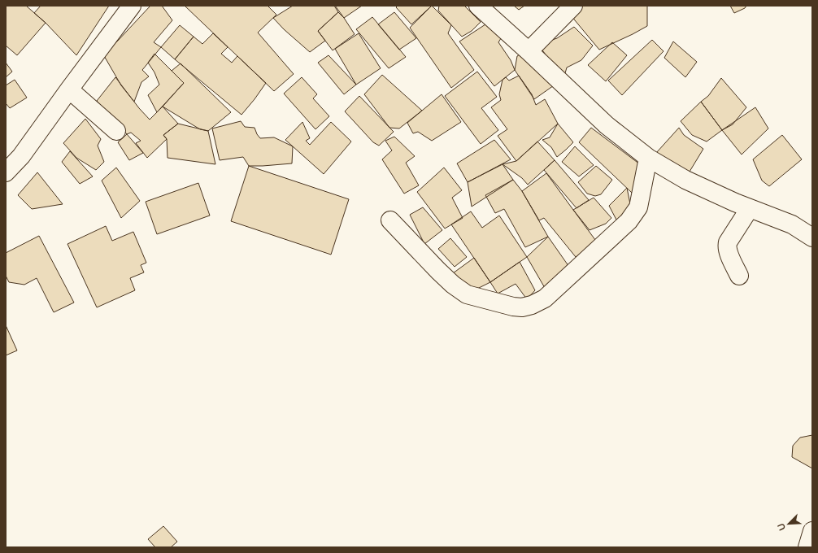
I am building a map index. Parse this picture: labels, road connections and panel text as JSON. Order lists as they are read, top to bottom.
{
  "north": "bottom left"
}
